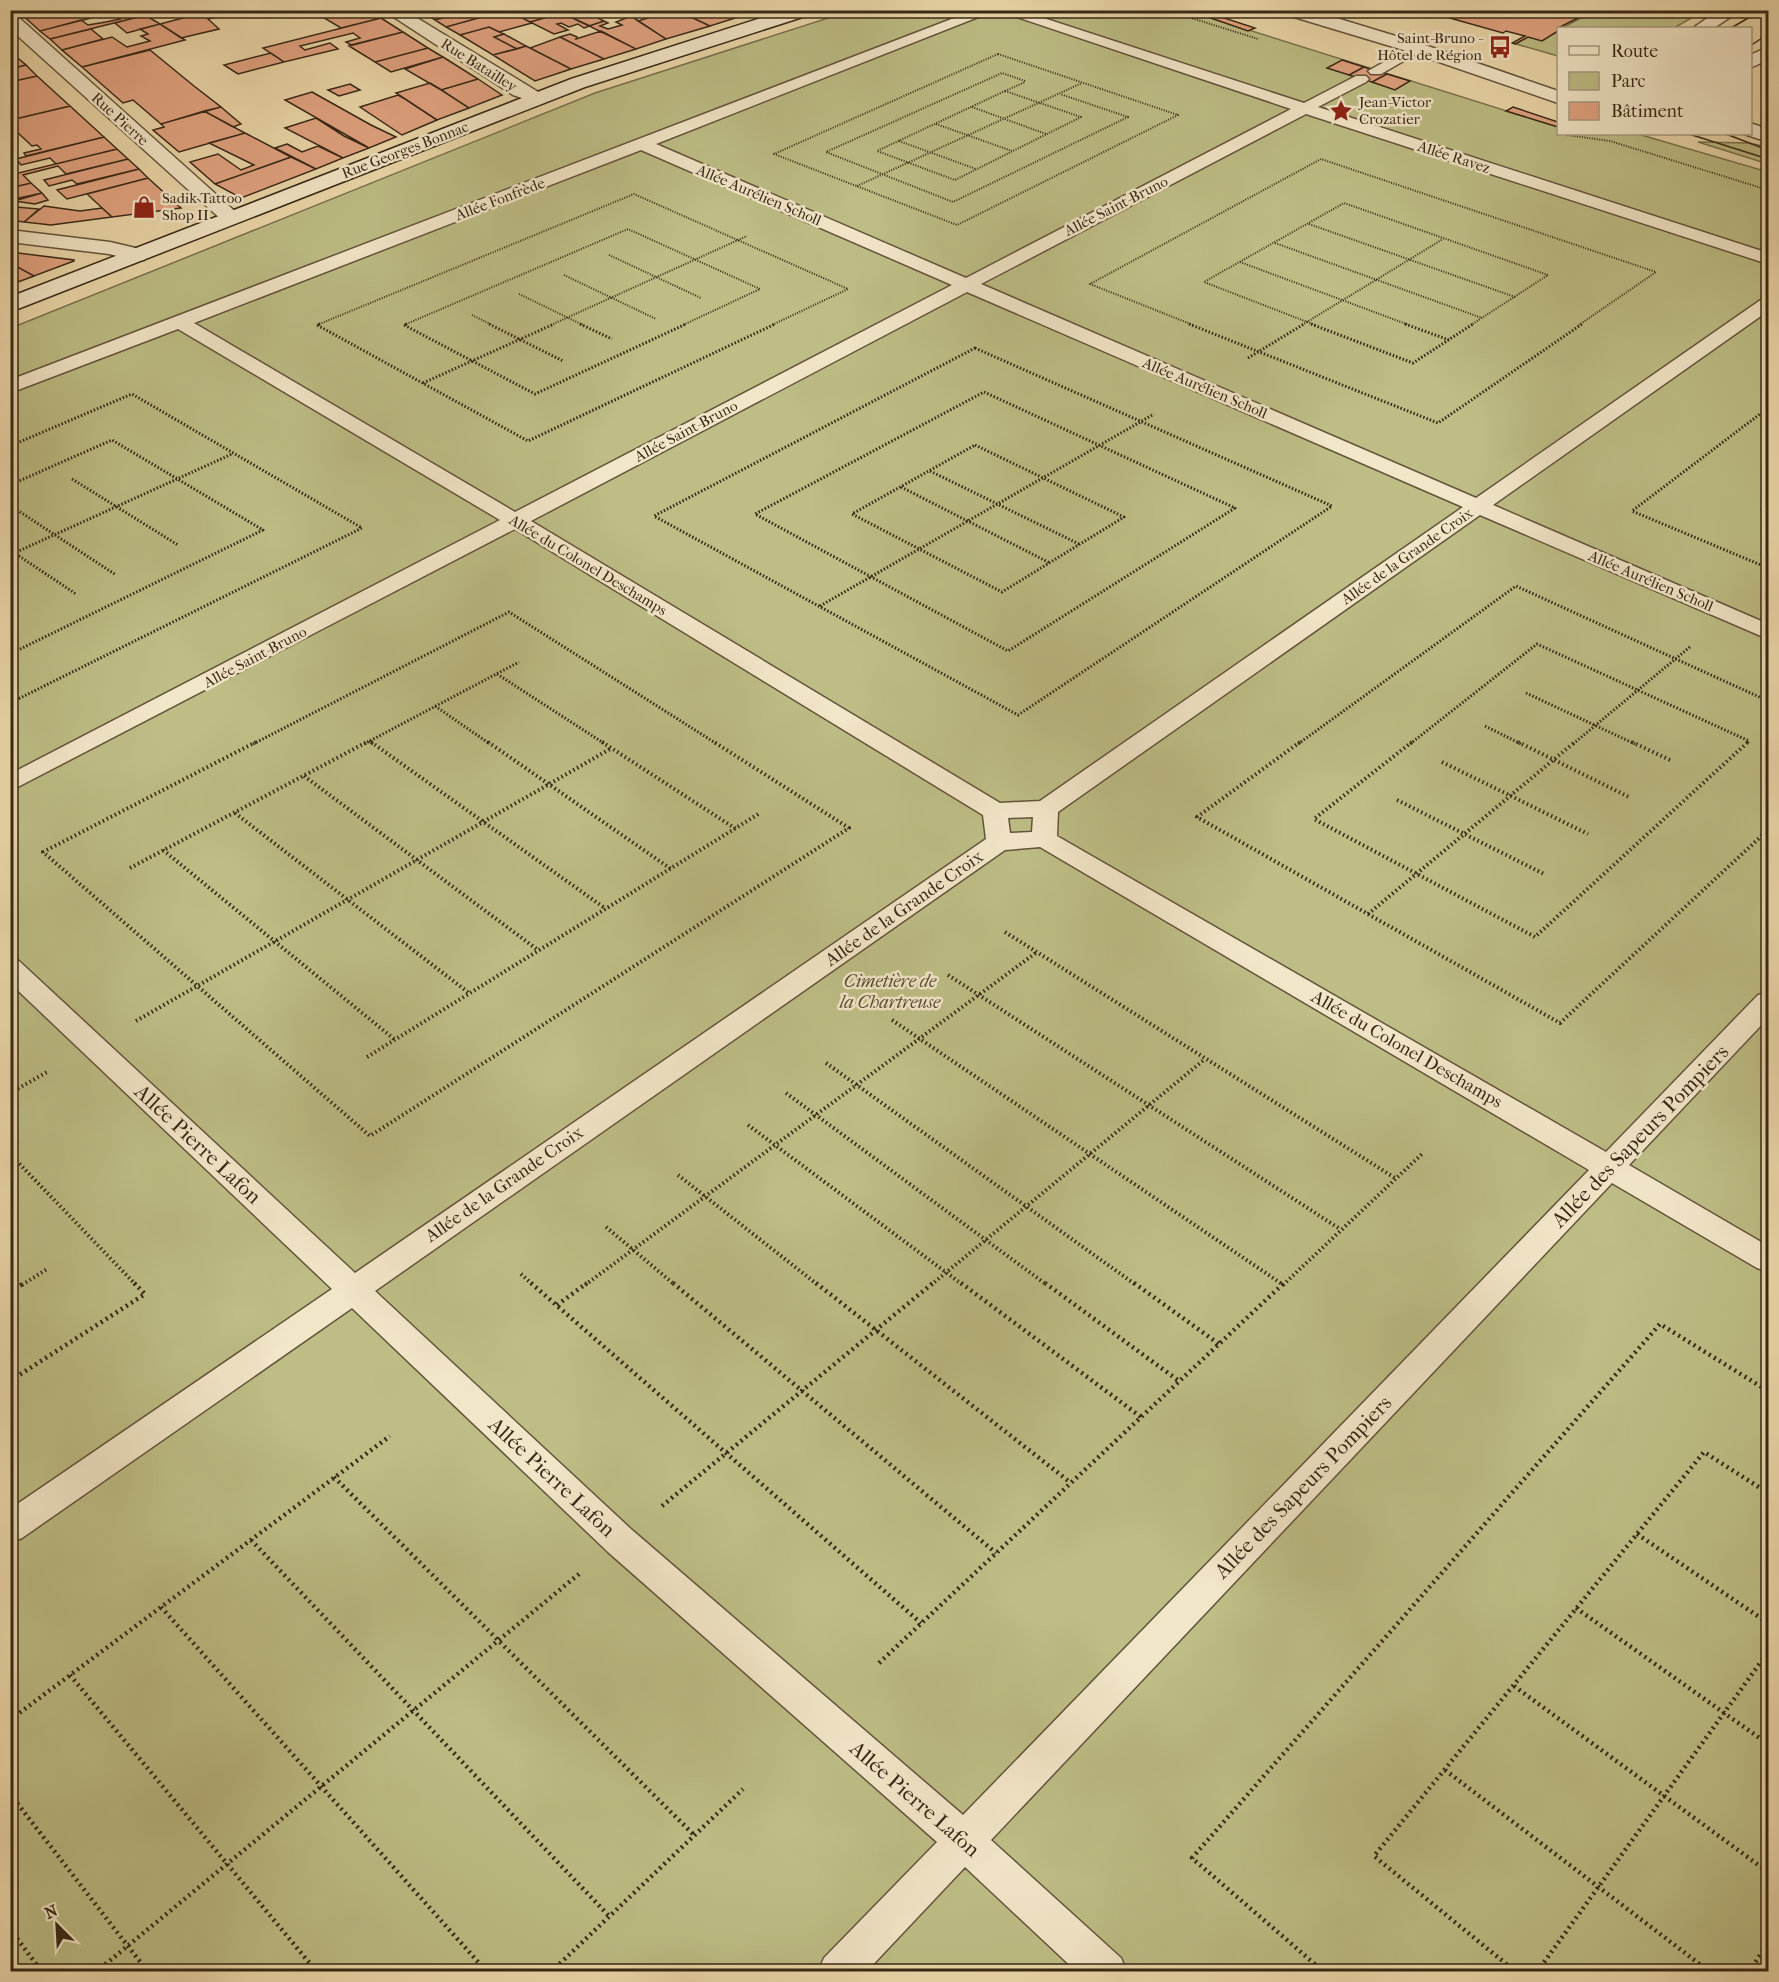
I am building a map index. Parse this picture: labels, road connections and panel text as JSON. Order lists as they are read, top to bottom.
{
  "streets": {
    "street": ["Rue Batailley", "Rue Pierre", "Rue Georges Bonnac"],
    "lane": [
      "Allée Ravez",
      "Allée Aurélien Scholl",
      "Allée Fonfrède",
      "Allée Saint-Bruno",
      "Allée de la Grande Croix",
      "Allée du Colonel Deschamps",
      "Allée des Sapeurs Pompiers",
      "Allée Pierre Lafon"
    ]
  },
  "crossings": [
    ["Rue Batailley", "Rue Georges Bonnac"],
    ["Rue Pierre", "Rue Georges Bonnac"],
    ["Allée Ravez", "Allée Saint-Bruno"],
    ["Allée Aurélien Scholl", "Allée Fonfrède"],
    ["Allée Aurélien Scholl", "Allée Saint-Bruno"],
    ["Allée Aurélien Scholl", "Allée de la Grande Croix"],
    ["Allée Fonfrède", "Allée du Colonel Deschamps"],
    ["Allée Saint-Bruno", "Allée du Colonel Deschamps"],
    ["Allée de la Grande Croix", "Allée Pierre Lafon"],
    ["Allée du Colonel Deschamps", "Allée des Sapeurs Pompiers"],
    ["Allée des Sapeurs Pompiers", "Allée Pierre Lafon"]
  ],
  "parks": ["Cimetière de la Chartreuse"],
  "places": {
    "bus stop": ["Saint-Bruno - Hôtel de Région"],
    "place": ["Jean-Victor Crozatier"],
    "shop": ["Sadik Tattoo Shop II"]
  },
  "legend": ["Route", "Parc", "Bâtiment"],
  "north": "top left"
}
